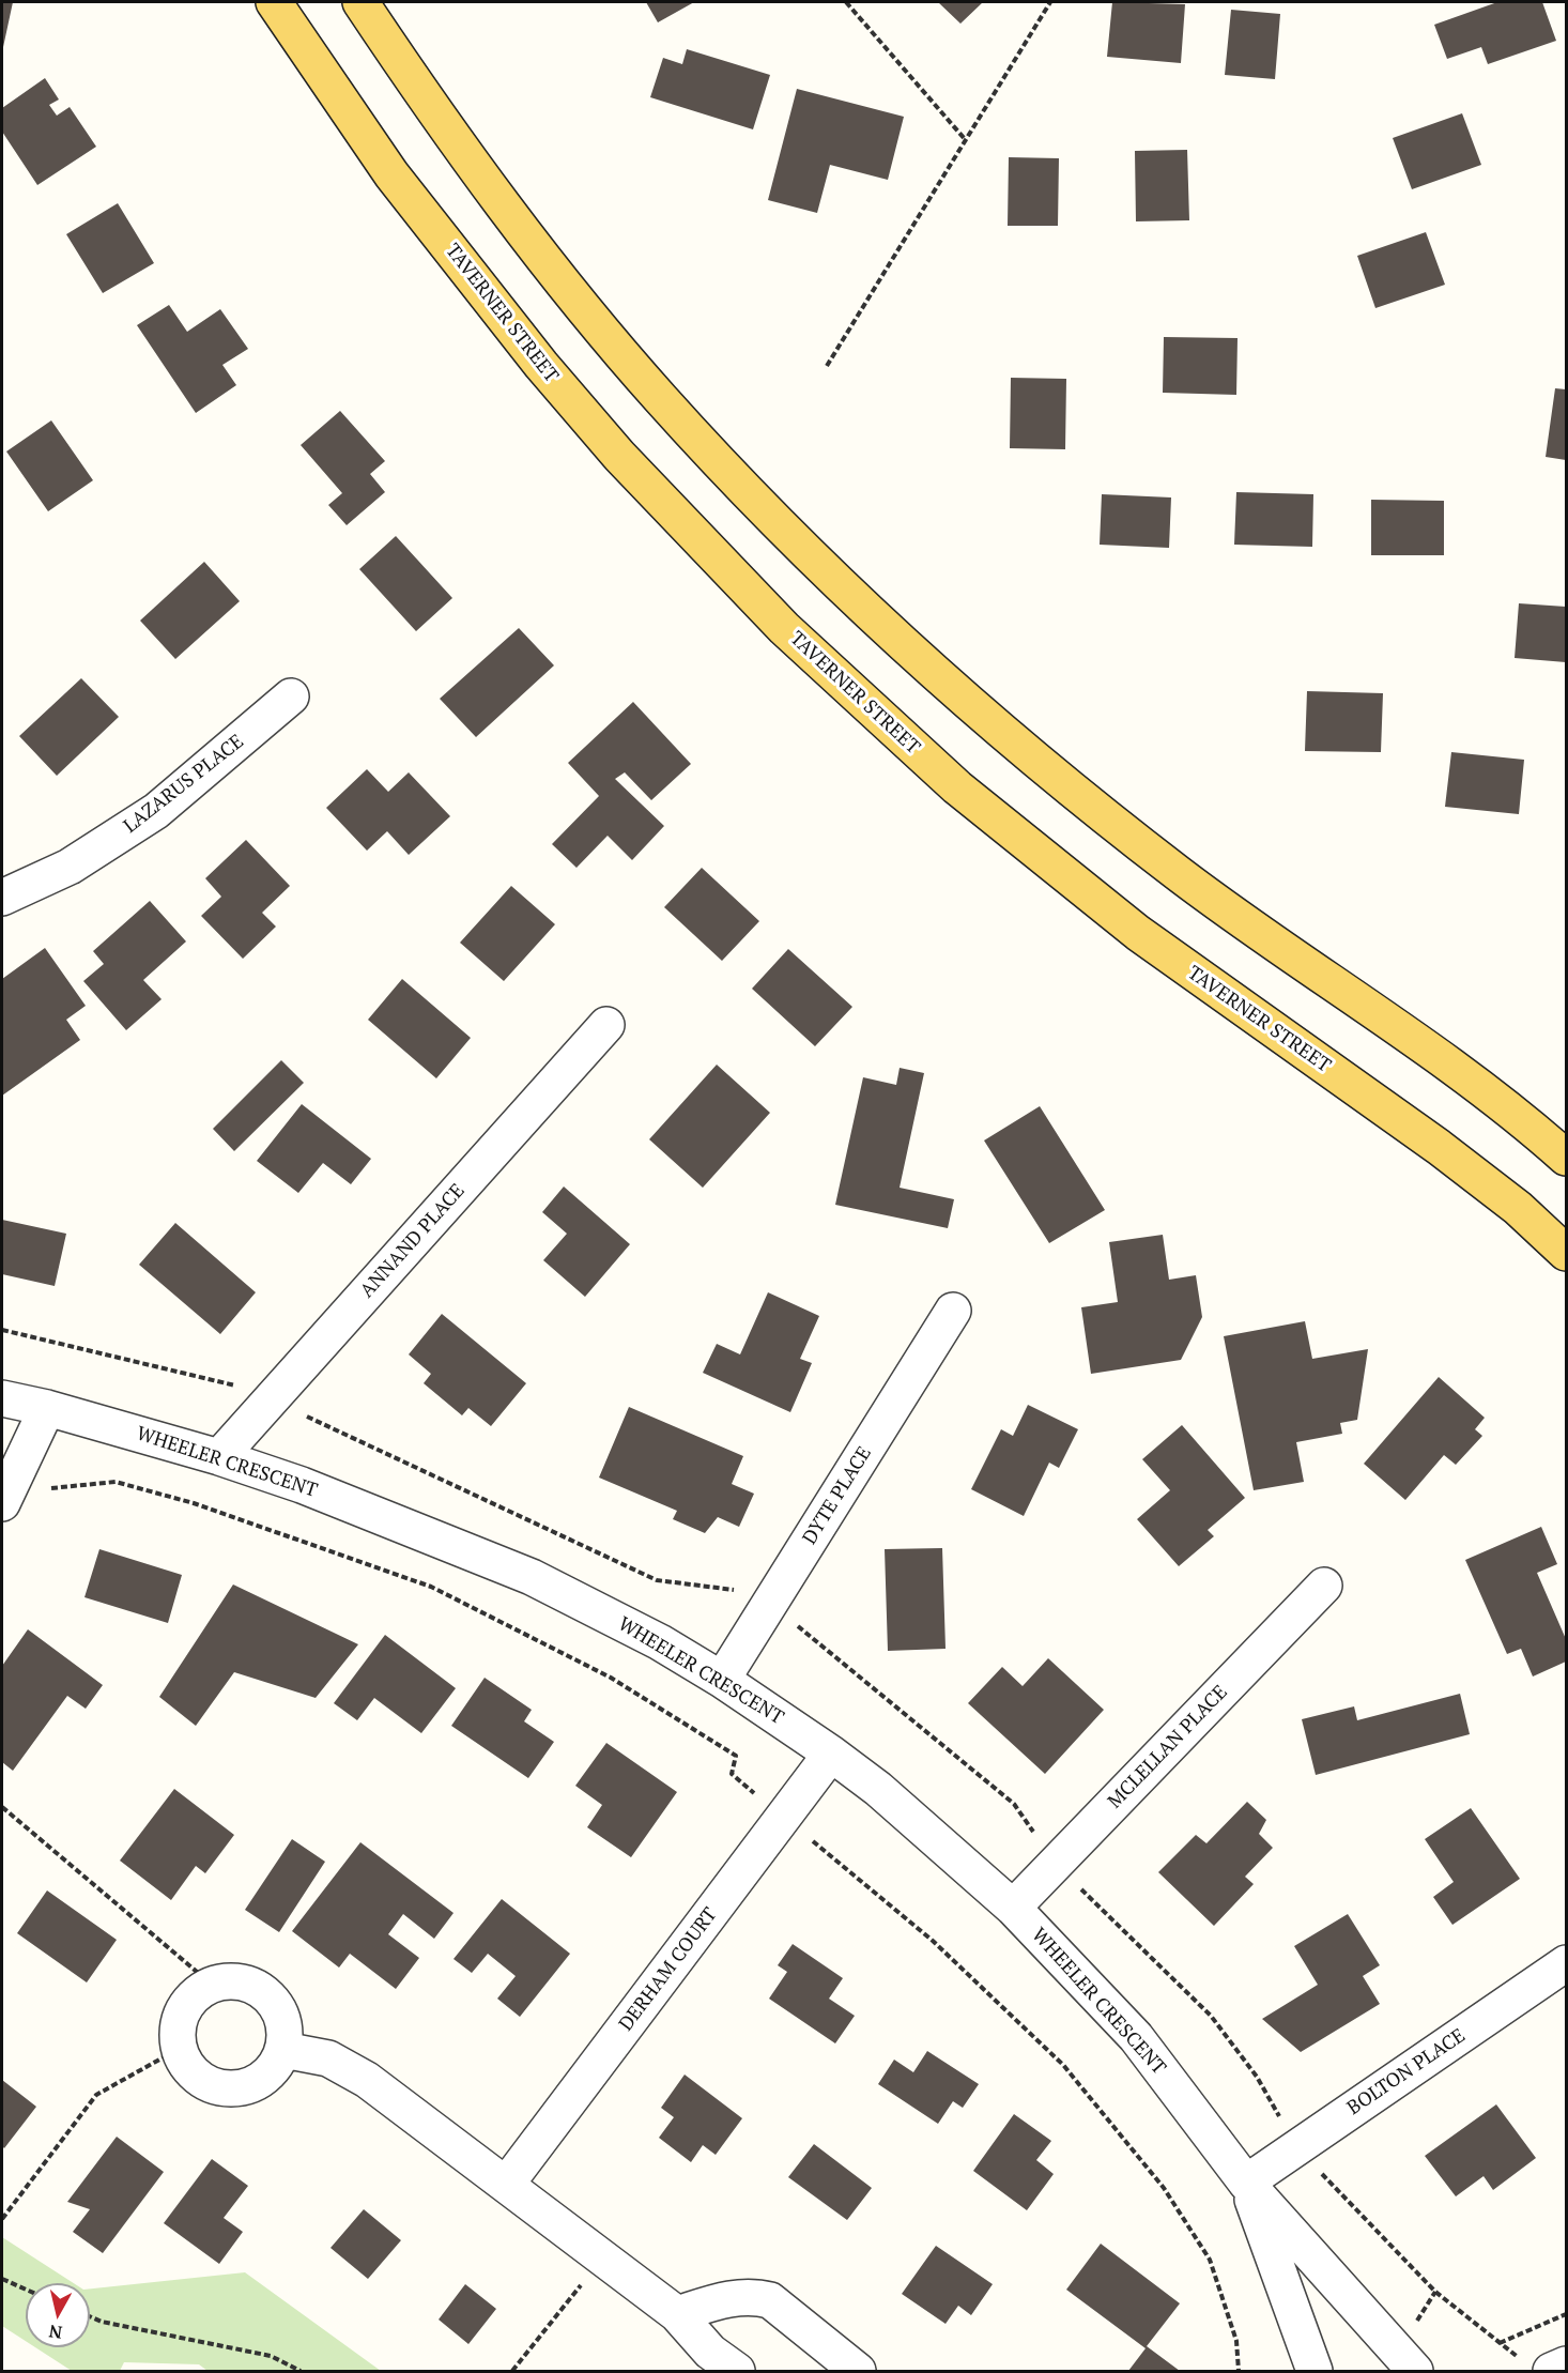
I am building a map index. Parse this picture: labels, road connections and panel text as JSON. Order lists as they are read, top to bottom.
{
  "streets": {
    "main road": ["TAVERNER STREET"],
    "street": [
      "LAZARUS PLACE",
      "ANNAND PLACE",
      "WHEELER CRESCENT",
      "DYTE PLACE",
      "MCLELLAN PLACE",
      "DERHAM COURT",
      "BOLTON PLACE"
    ]
  },
  "crossings": [
    ["ANNAND PLACE", "WHEELER CRESCENT"],
    ["WHEELER CRESCENT", "DYTE PLACE"],
    ["WHEELER CRESCENT", "MCLELLAN PLACE"],
    ["WHEELER CRESCENT", "DERHAM COURT"],
    ["WHEELER CRESCENT", "BOLTON PLACE"]
  ],
  "north": "bottom"
}
